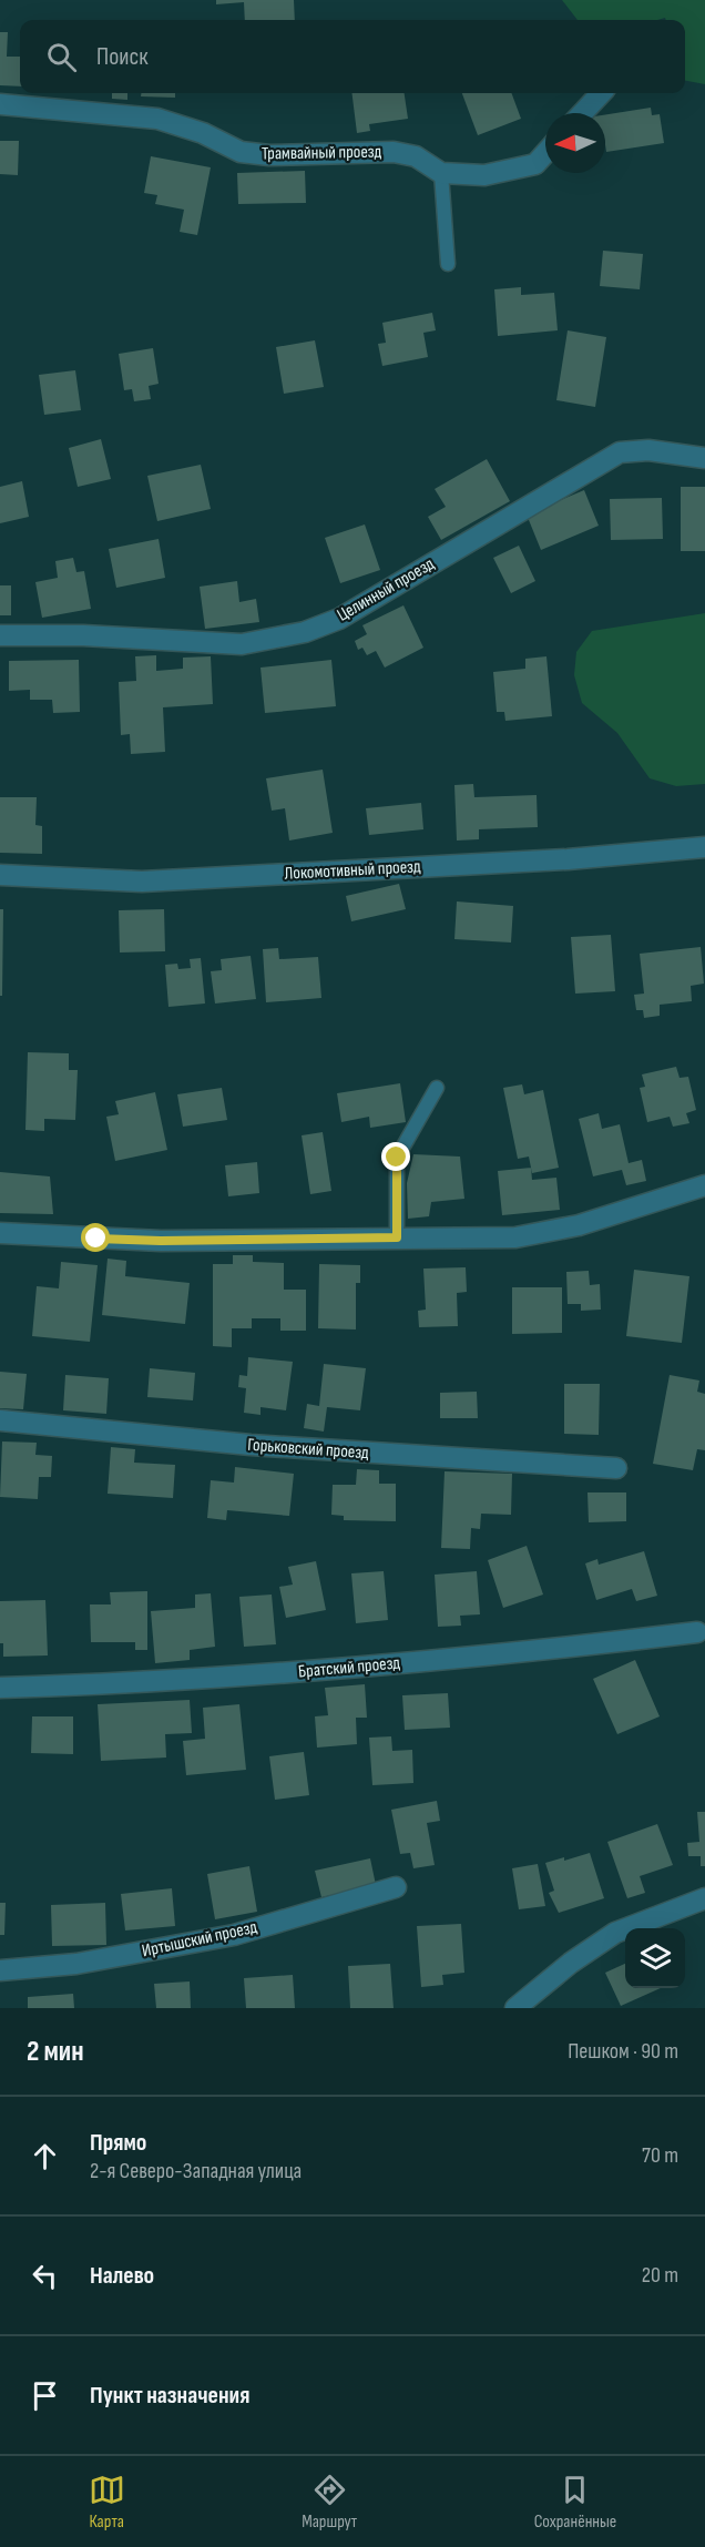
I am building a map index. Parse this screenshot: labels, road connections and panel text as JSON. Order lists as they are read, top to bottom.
{
  "streets": {
    "street": [
      "Трамвайный проезд",
      "Целинный проезд",
      "Локомотивный проезд",
      "Горьковский проезд",
      "Братский проезд",
      "Иртышский проезд"
    ]
  },
  "north": "left",
  "page": {
    "search": "Поиск",
    "heading": ["2 мин", "Пешком · 90 m"],
    "list": [
      ["Прямо", "2-я Северо-Западная улица", "70 m"],
      ["Налево", "20 m"],
      "Пункт назначения"
    ],
    "nav": ["Карта", "Маршрут", "Сохранённые"]
  }
}
